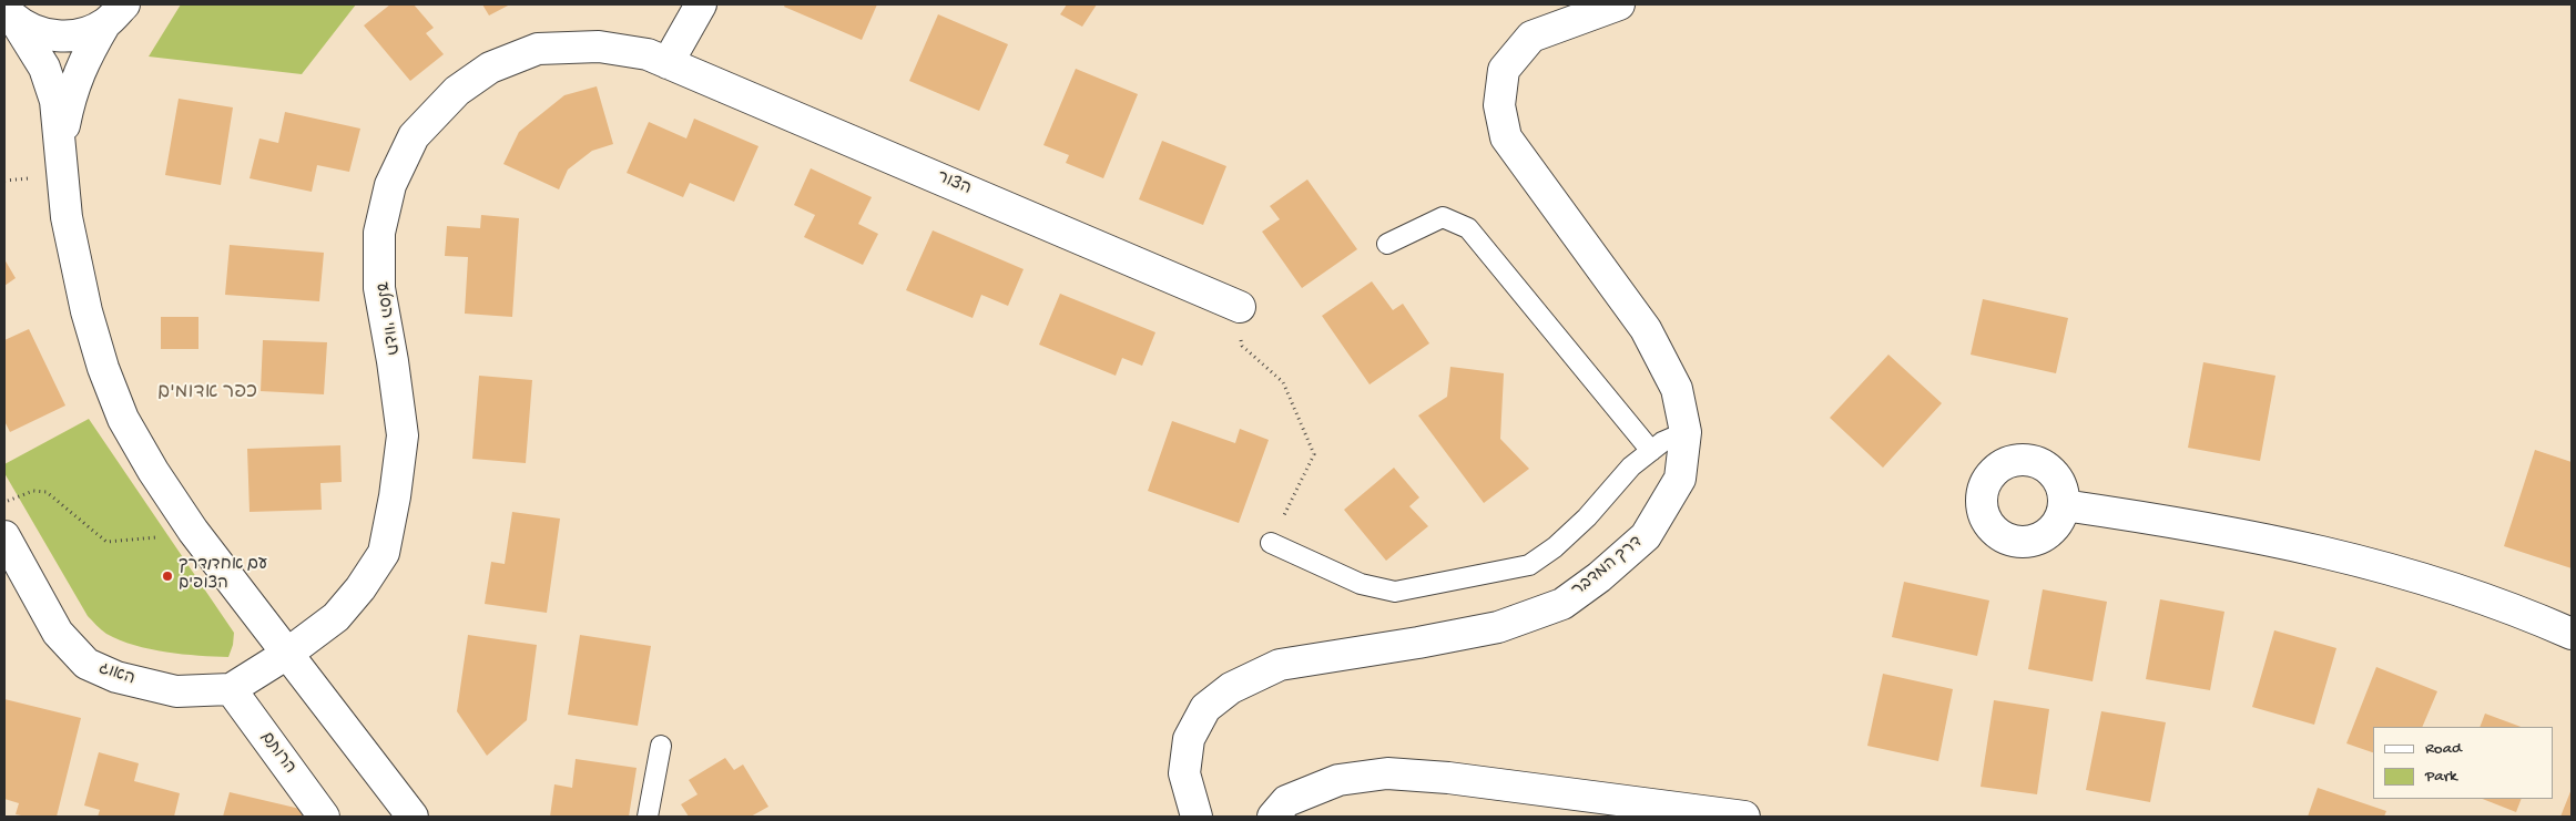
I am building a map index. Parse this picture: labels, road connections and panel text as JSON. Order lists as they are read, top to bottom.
{
  "streets": {
    "street": [
      "הצור",
      "חגווי הסלע",
      "דרך המדבר",
      "האוג",
      "הרותם"
    ]
  },
  "crossings": [
    ["הצור", "חגווי הסלע"],
    ["חגווי הסלע", "האוג"],
    ["האוג", "הרותם"]
  ],
  "districts": ["כפר אדומים"],
  "places": ["עם אחד/דרך הצופים"],
  "legend": ["Road", "Park"]
}
